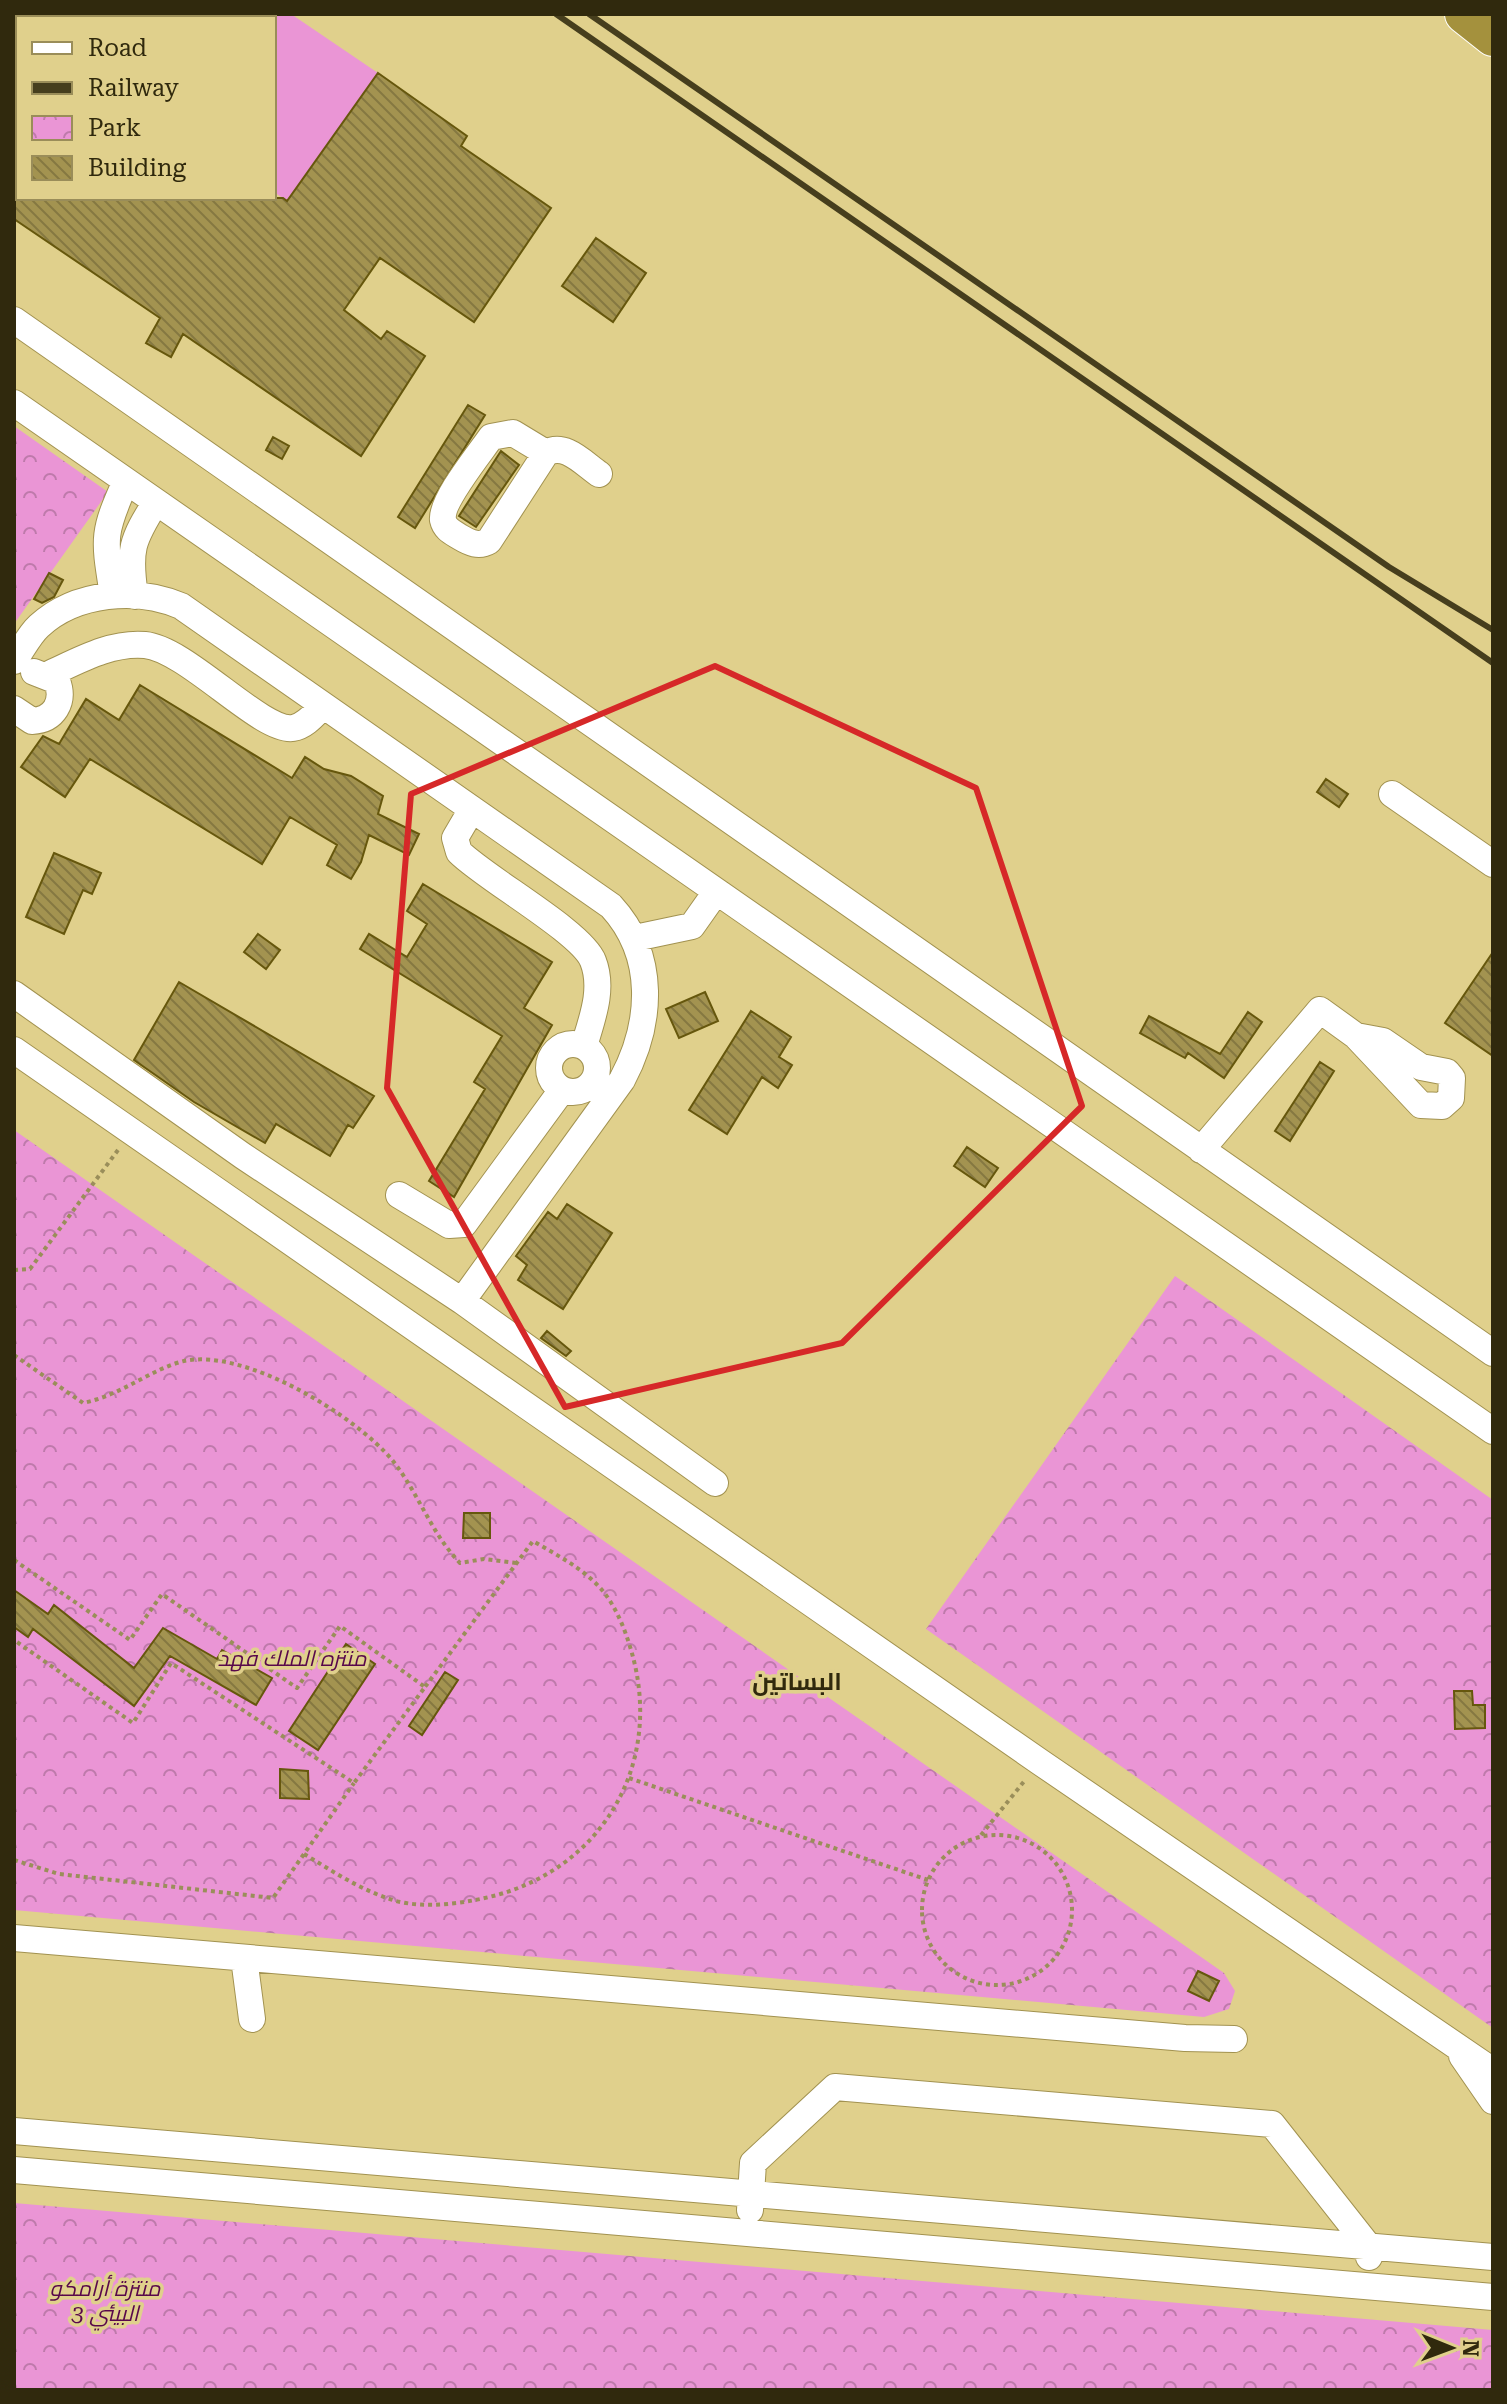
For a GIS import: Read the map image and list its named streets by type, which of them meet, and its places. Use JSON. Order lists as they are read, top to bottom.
{
  "districts": ["البساتين"],
  "parks": ["منتزه الملك فهد", "منتزة أرامكو البيئي 3"],
  "legend": [
    "Road",
    "Railway",
    "Park",
    "Building"
  ],
  "north": "right"
}
